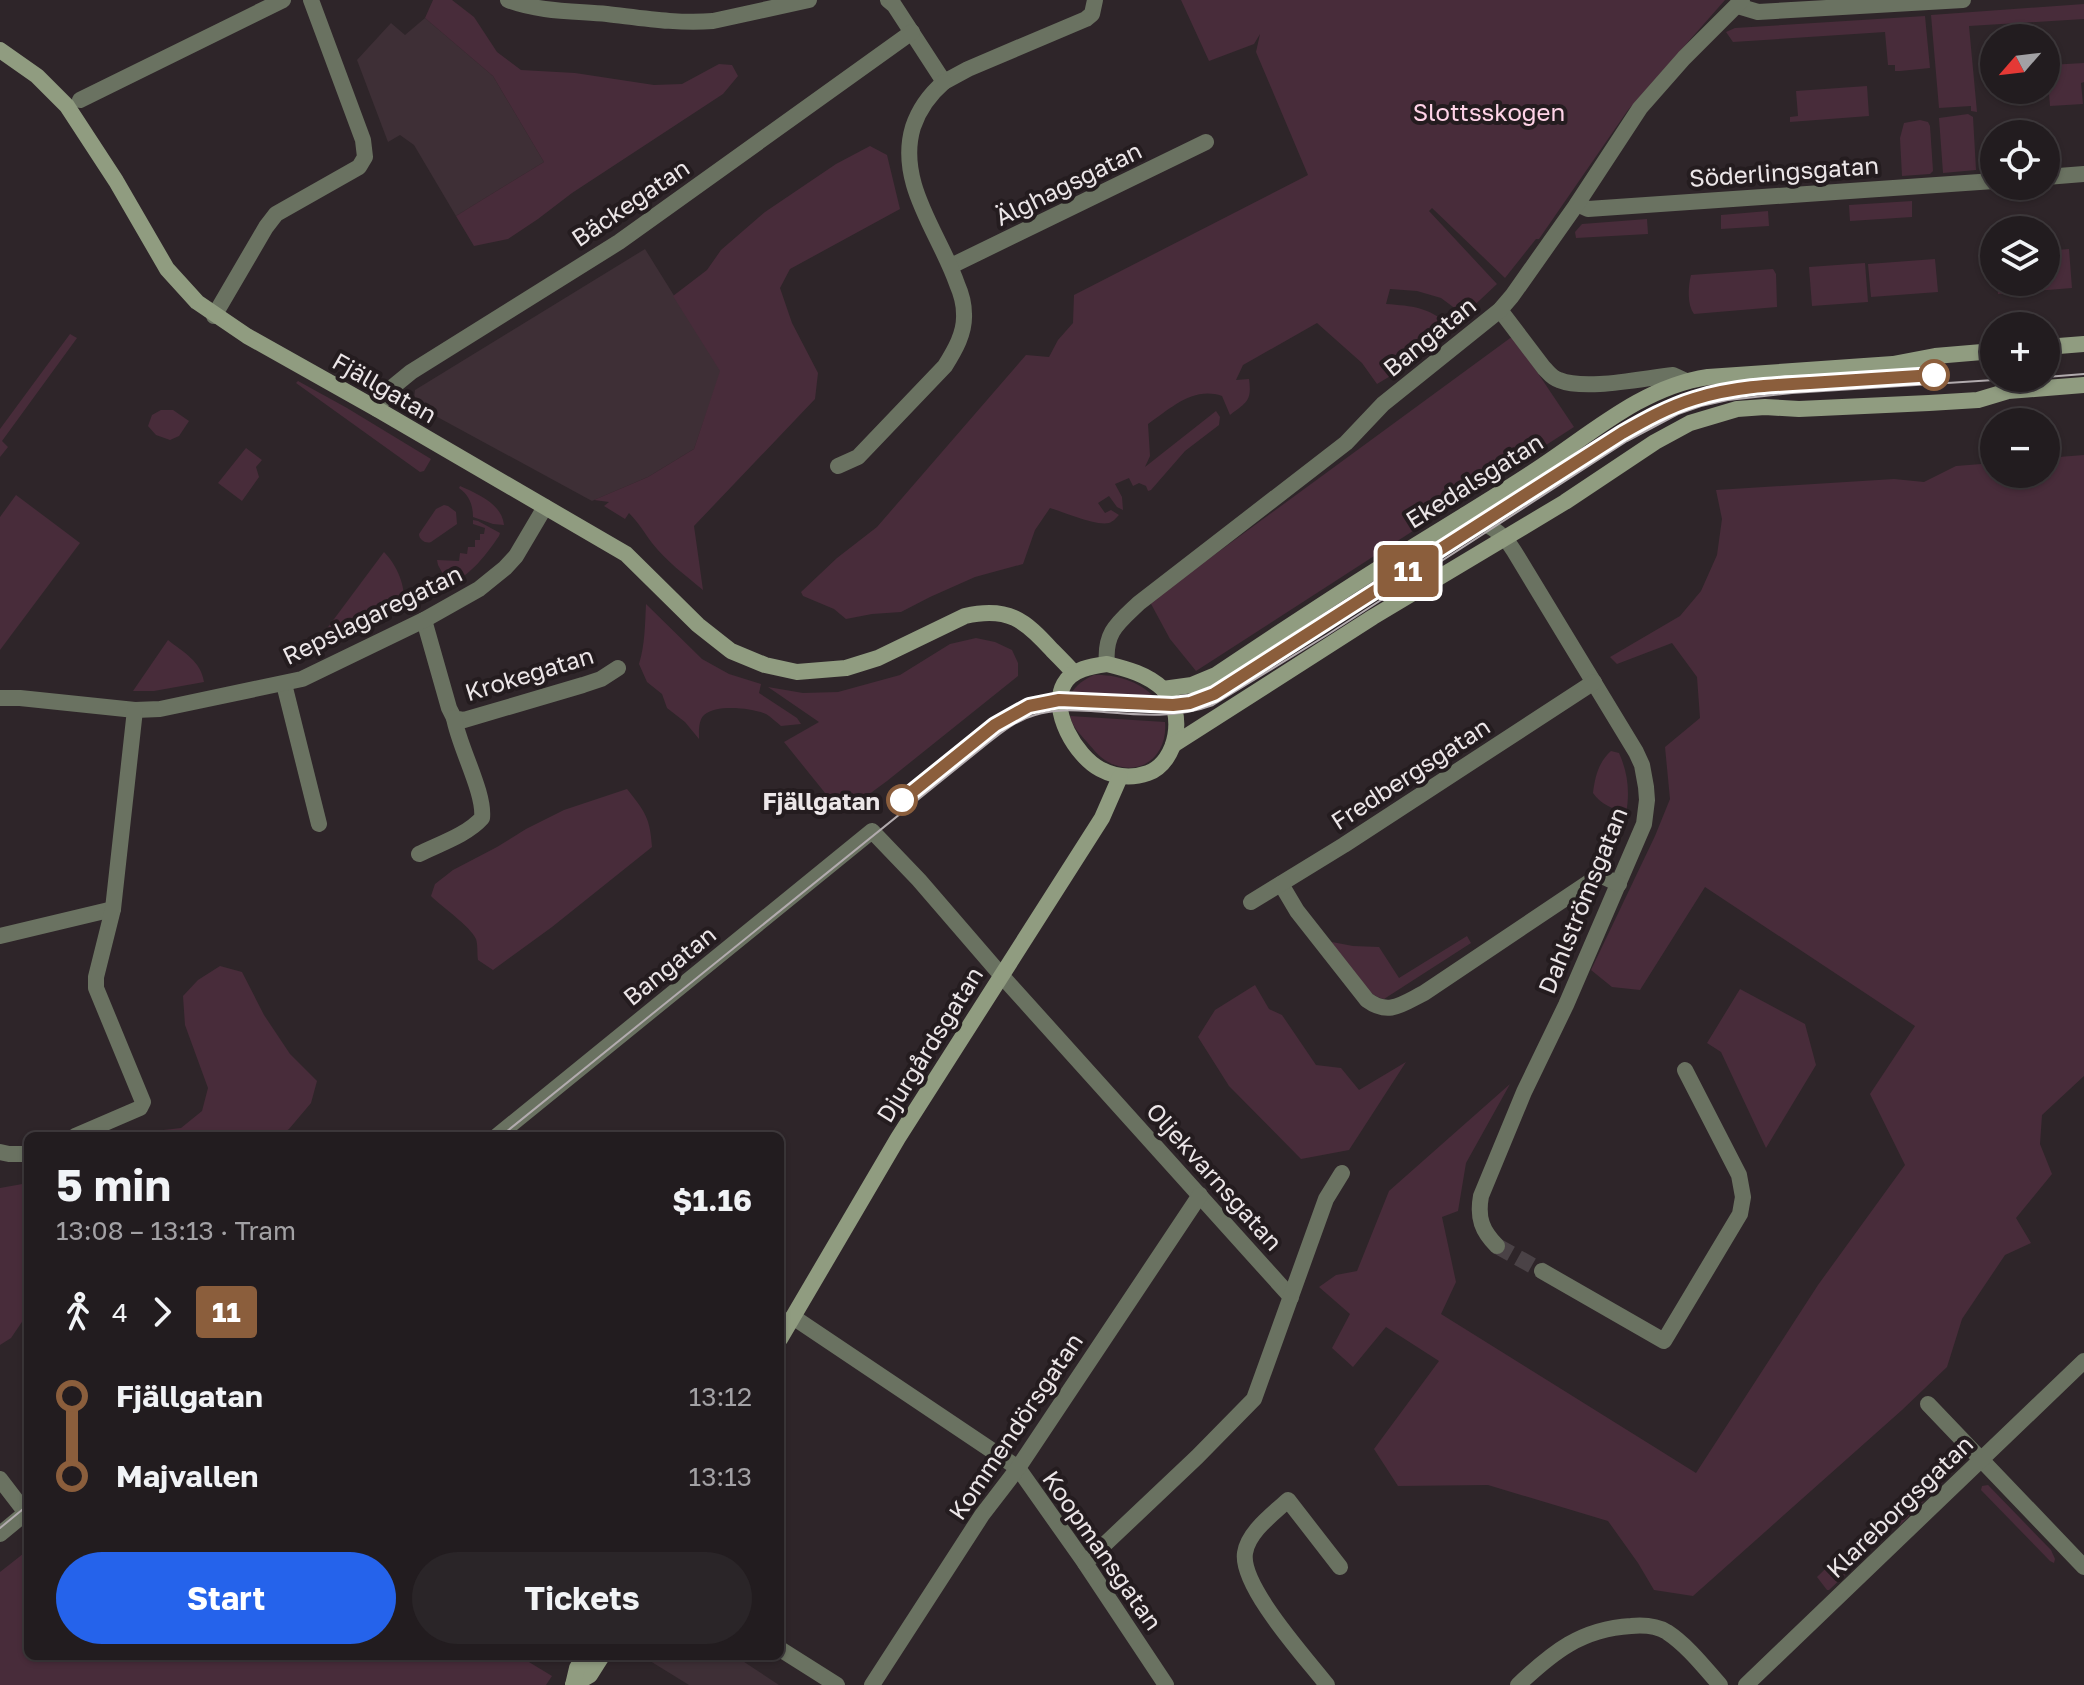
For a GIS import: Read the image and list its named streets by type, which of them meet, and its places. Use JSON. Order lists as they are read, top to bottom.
{
  "streets": {
    "street": [
      "Söderlingsgatan",
      "Älghagsgatan",
      "Bäckegatan",
      "Bangatan",
      "Fjällgatan",
      "Ekedalsgatan",
      "Repslagaregatan",
      "Krokegatan",
      "Fredbergsgatan",
      "Dahlströmsgatan",
      "Djurgårdsgatan",
      "Oljekvarnsgatan",
      "Kommendörsgatan",
      "Klareborgsgatan",
      "Koopmansgatan"
    ]
  },
  "crossings": [
    ["Söderlingsgatan", "Bangatan"],
    ["Bäckegatan", "Fjällgatan"],
    ["Bangatan", "Fjällgatan"],
    ["Bangatan", "Ekedalsgatan"],
    ["Bangatan", "Djurgårdsgatan"],
    ["Bangatan", "Oljekvarnsgatan"],
    ["Fjällgatan", "Ekedalsgatan"],
    ["Fjällgatan", "Repslagaregatan"],
    ["Fjällgatan", "Djurgårdsgatan"],
    ["Ekedalsgatan", "Dahlströmsgatan"],
    ["Ekedalsgatan", "Djurgårdsgatan"],
    ["Repslagaregatan", "Krokegatan"],
    ["Fredbergsgatan", "Dahlströmsgatan"],
    ["Djurgårdsgatan", "Oljekvarnsgatan"],
    ["Djurgårdsgatan", "Koopmansgatan"],
    ["Oljekvarnsgatan", "Kommendörsgatan"],
    ["Kommendörsgatan", "Koopmansgatan"]
  ],
  "parks": ["Slottsskogen"],
  "places": ["Fjällgatan"],
  "lines": ["tram line 11"],
  "north": "bottom left",
  "page": {
    "on_map": "11",
    "map_buttons": ["+", "−"],
    "heading": ["5 min", "13:08 – 13:13 · Tram", "$1.16"],
    "legs": ["4", "11"],
    "list": [
      {
        "name": "Fjällgatan",
        "value": "13:12"
      },
      {
        "name": "Majvallen",
        "value": "13:13"
      }
    ],
    "buttons": ["Start", "Tickets"]
  }
}
